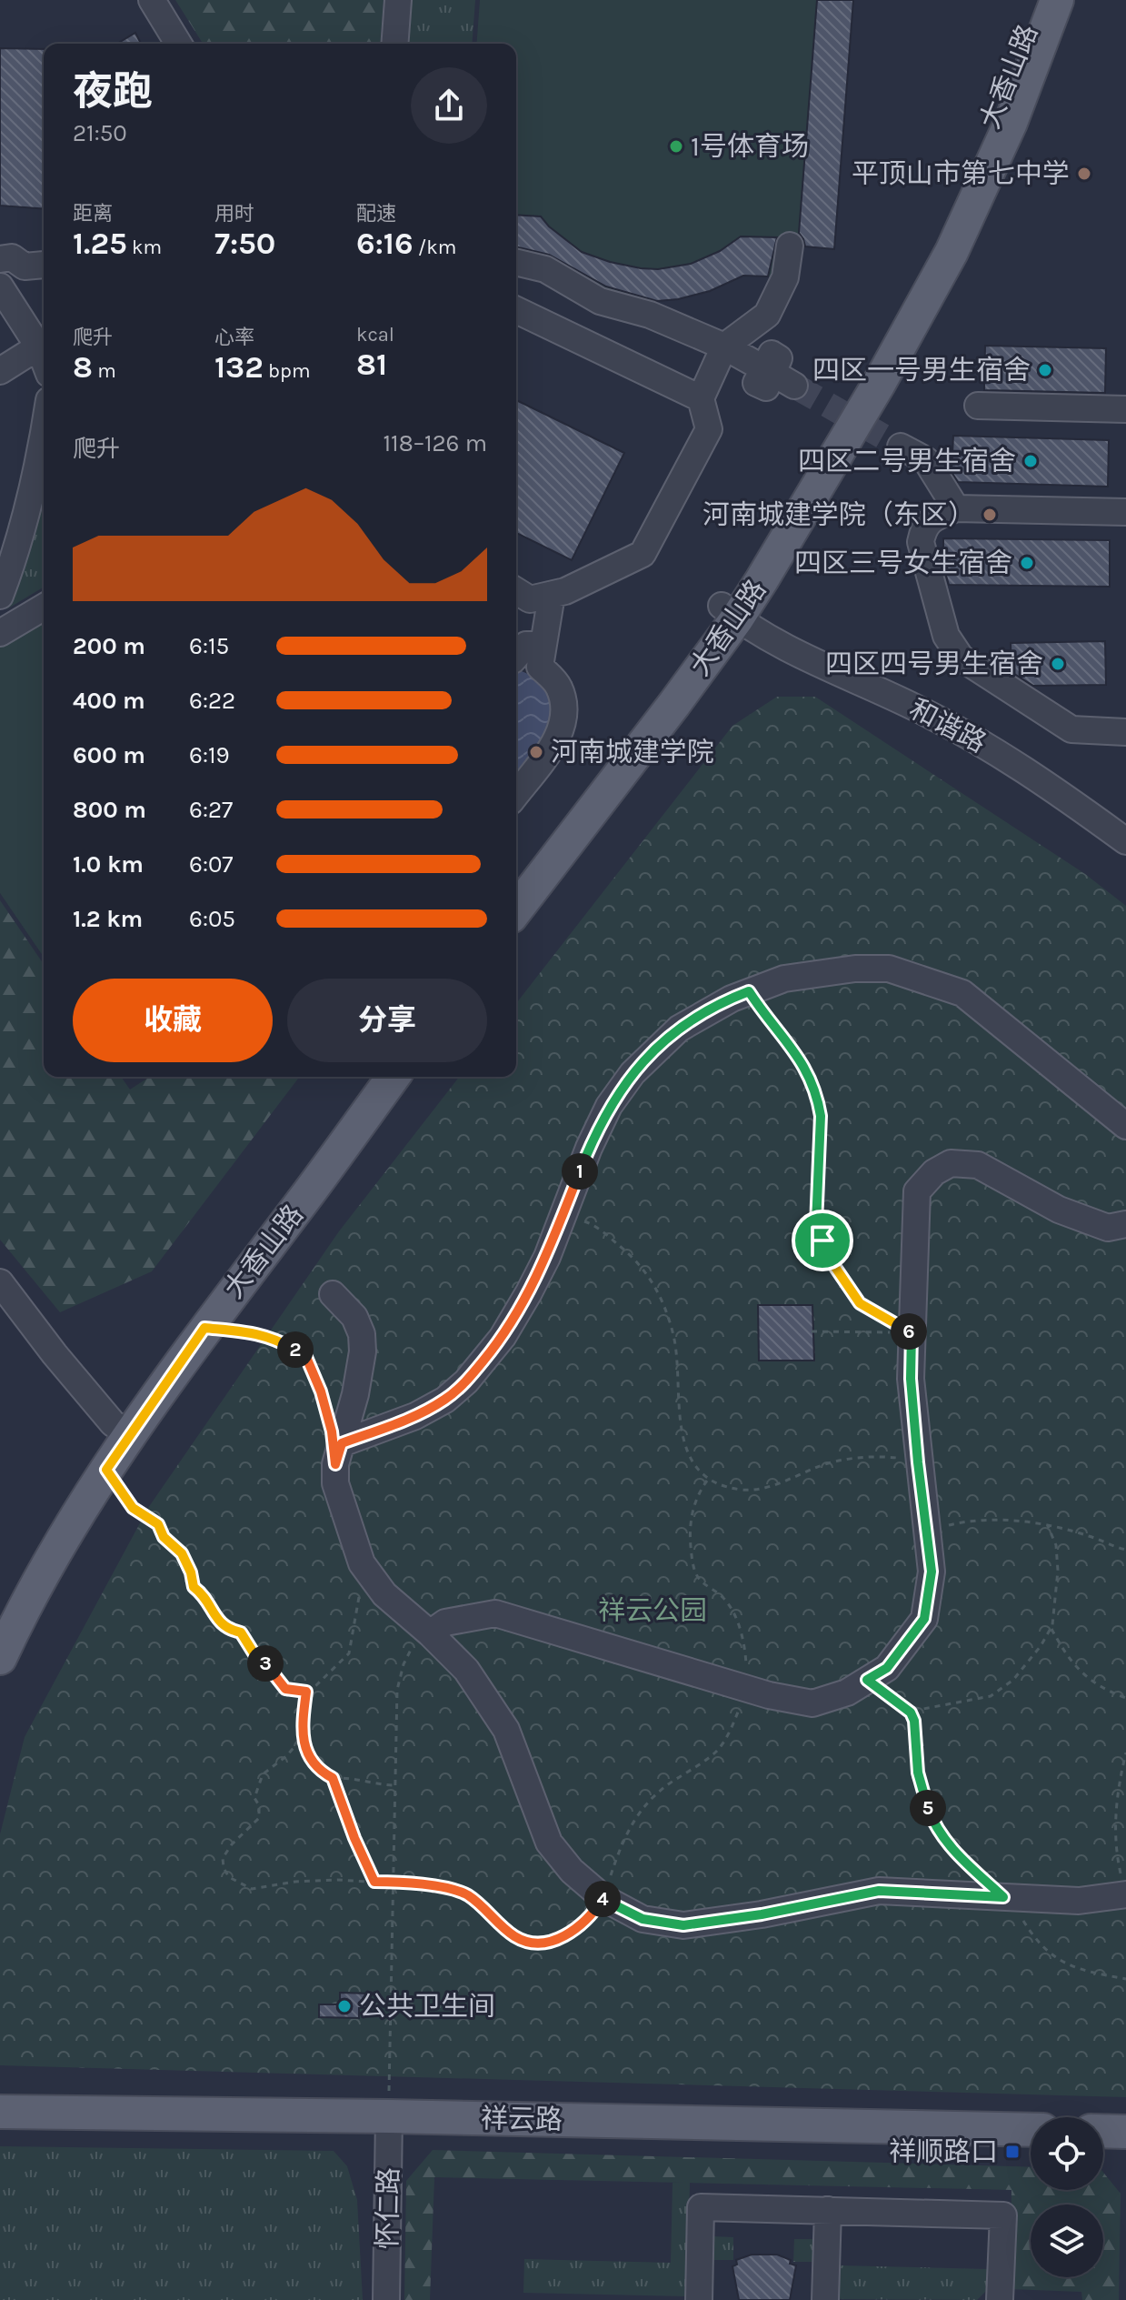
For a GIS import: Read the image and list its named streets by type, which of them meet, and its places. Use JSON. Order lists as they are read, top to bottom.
{
  "streets": {
    "main road": ["大香山路", "祥云路"],
    "street": ["和谐路", "怀仁路"]
  },
  "crossings": [
    ["大香山路", "和谐路"],
    ["祥云路", "怀仁路"]
  ],
  "parks": ["祥云公园"],
  "places": {
    "other": [
      "1号体育场",
      "平顶山市第七中学",
      "四区一号男生宿舍",
      "四区二号男生宿舍",
      "河南城建学院（东区）",
      "四区三号女生宿舍",
      "四区四号男生宿舍",
      "河南城建学院",
      "公共卫生间"
    ],
    "transit": ["祥顺路口"]
  },
  "page": {
    "heading": ["夜跑", "21:50"],
    "stats": [
      ["距离", "1.25 km"],
      ["用时", "7:50"],
      ["配速", "6:16 /km"],
      ["爬升", "8 m"],
      ["心率", "132 bpm"],
      ["kcal", "81"]
    ],
    "chart": ["爬升", "118–126 m"],
    "list": [
      {
        "name": "200 m",
        "note": "6:15"
      },
      {
        "name": "400 m",
        "note": "6:22"
      },
      {
        "name": "600 m",
        "note": "6:19"
      },
      {
        "name": "800 m",
        "note": "6:27"
      },
      {
        "name": "1.0 km",
        "note": "6:07"
      },
      {
        "name": "1.2 km",
        "note": "6:05"
      }
    ],
    "buttons": ["收藏", "分享"],
    "pins": [
      "1",
      "6",
      "2",
      "3",
      "5",
      "4"
    ]
  }
}
